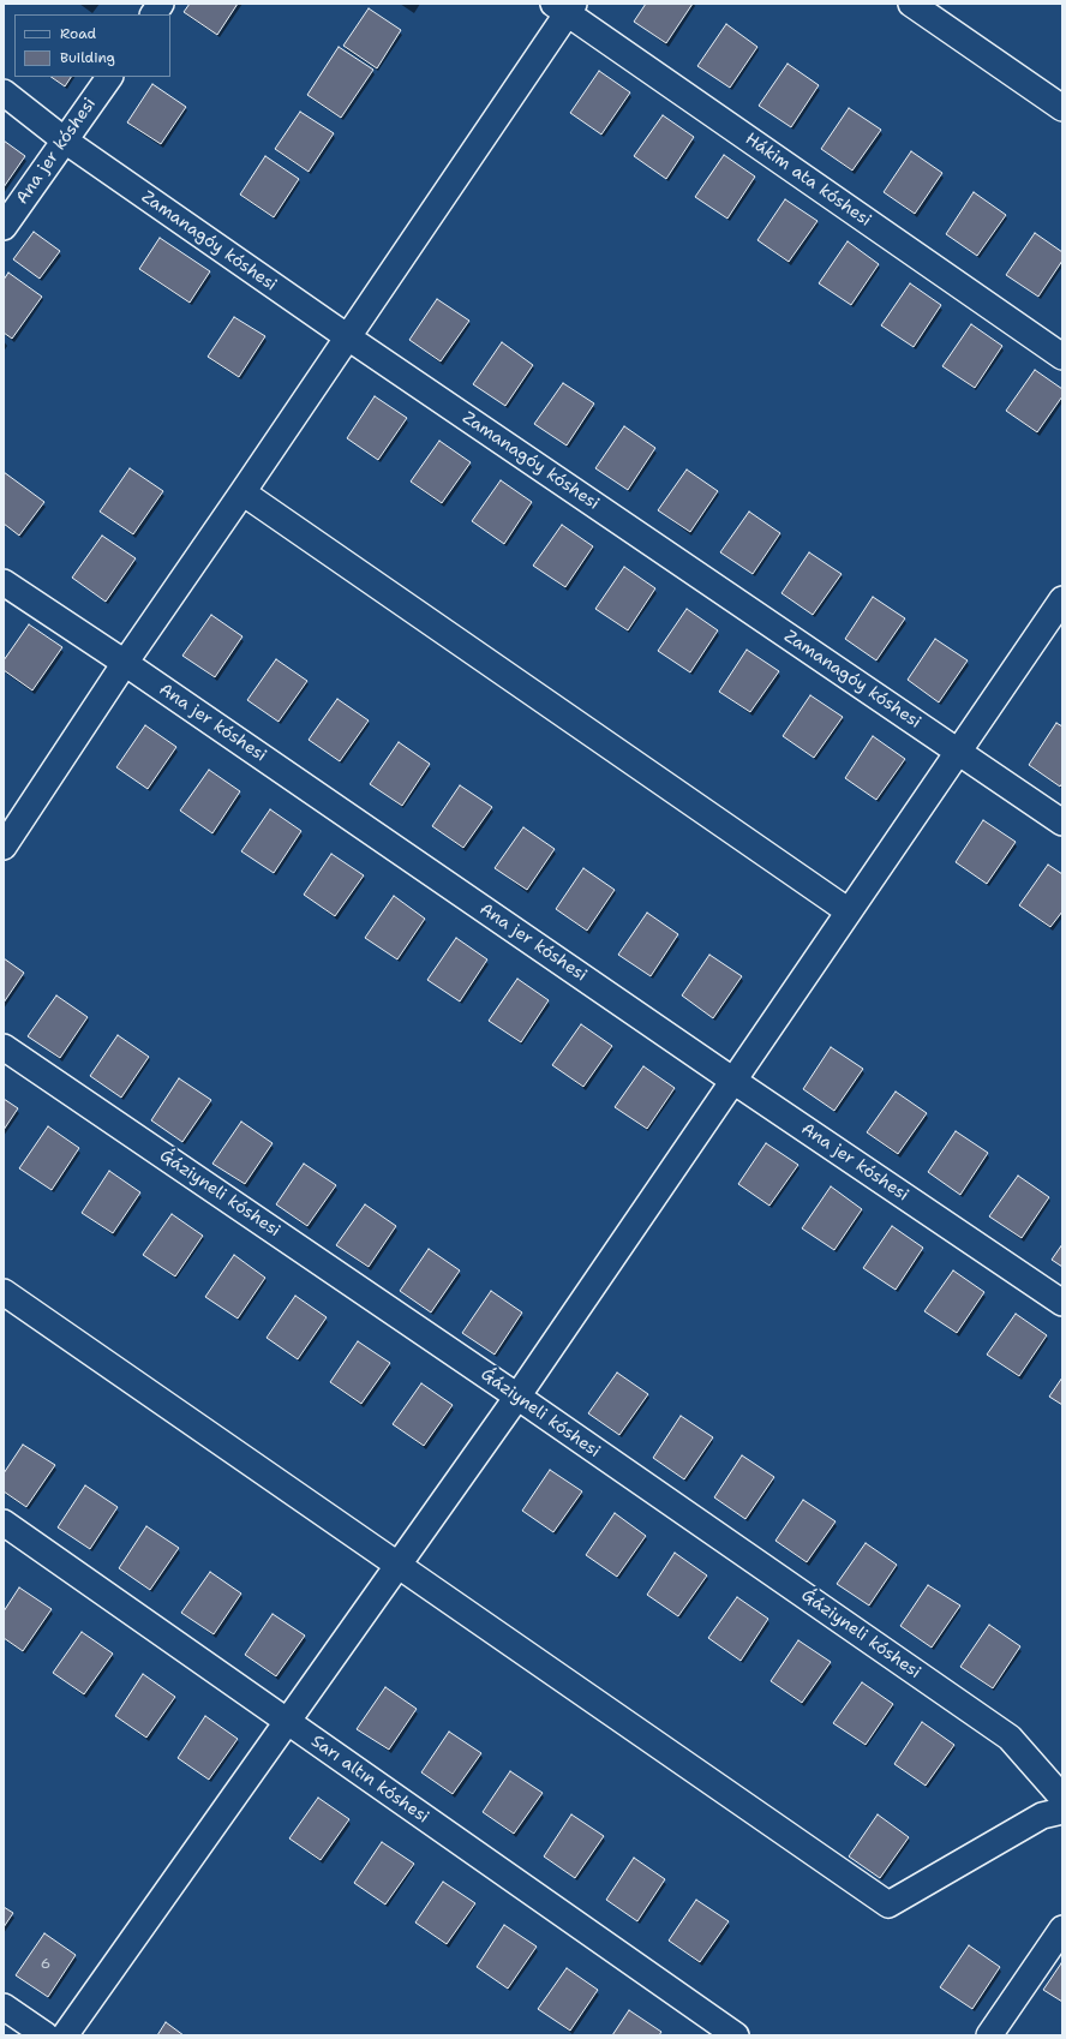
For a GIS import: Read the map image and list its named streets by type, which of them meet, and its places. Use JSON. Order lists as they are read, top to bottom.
{
  "streets": {
    "street": [
      "Ana jer kóshesi",
      "Hákim ata kóshesi",
      "Zamanagóy kóshesi",
      "Ǵáziyneli kóshesi",
      "Sarı altın kóshesi"
    ]
  },
  "crossings": [
    ["Ana jer kóshesi", "Zamanagóy kóshesi"]
  ],
  "house_numbers": ["6"],
  "legend": ["Road", "Building"]
}
